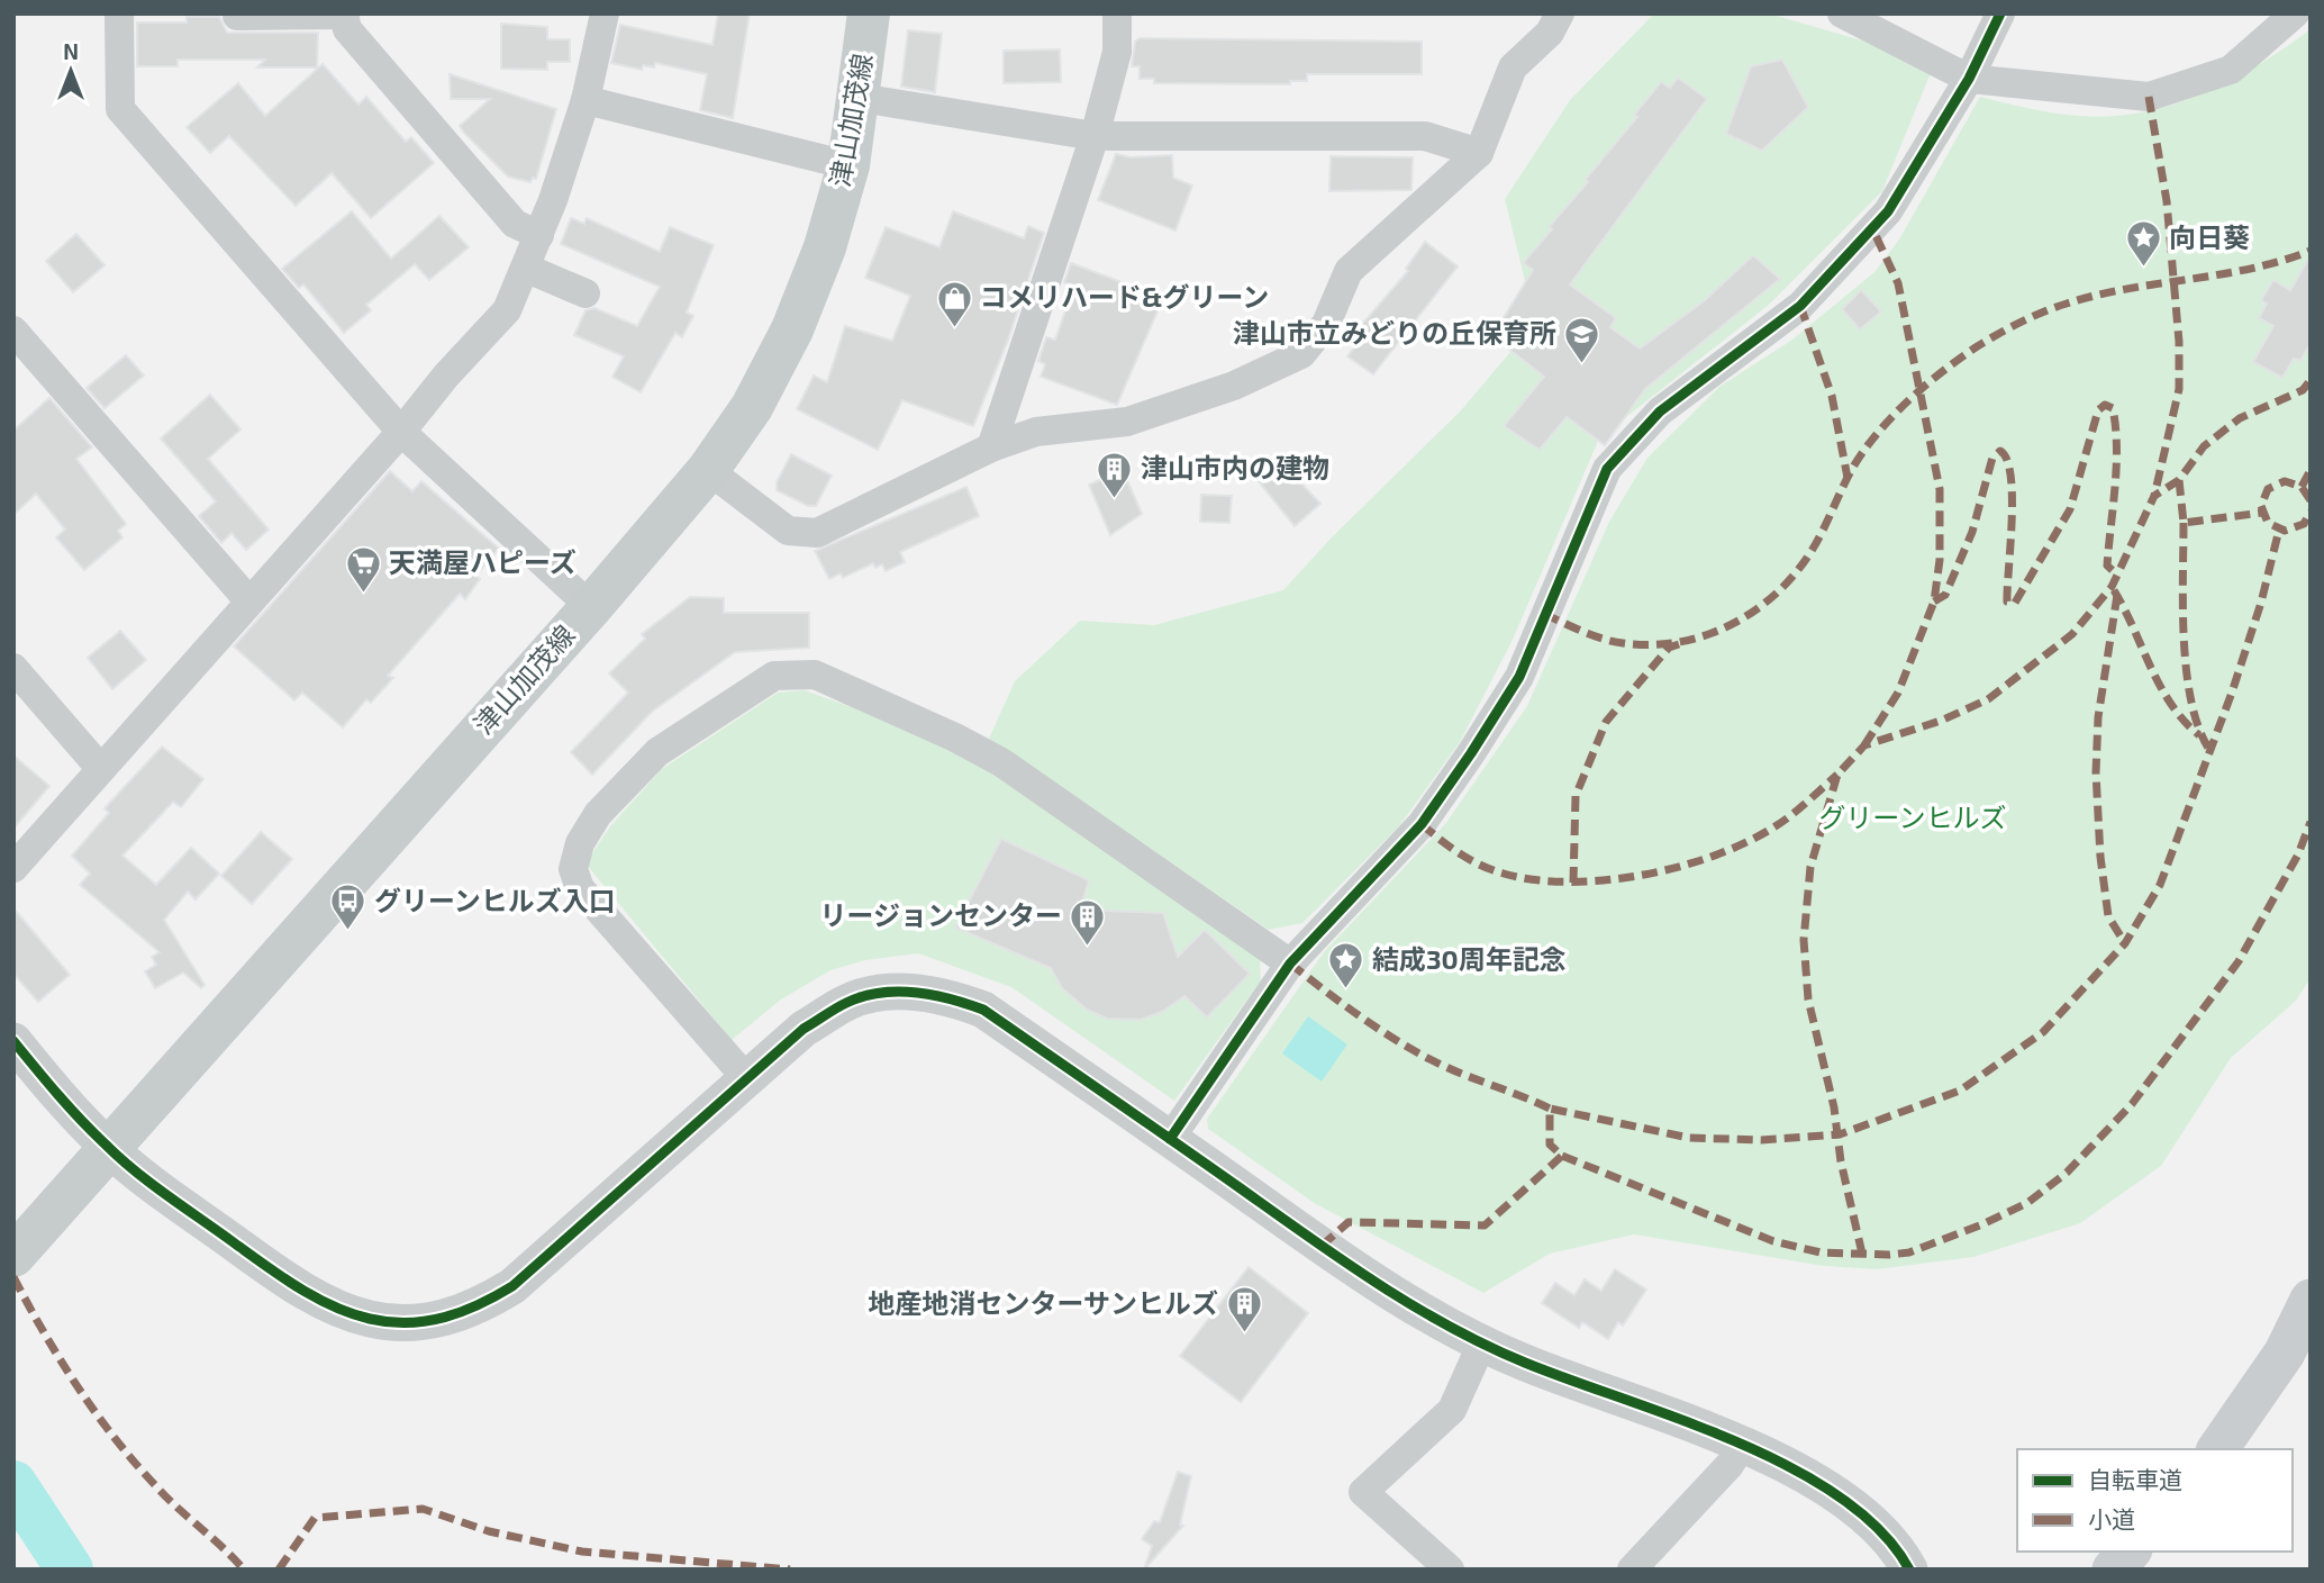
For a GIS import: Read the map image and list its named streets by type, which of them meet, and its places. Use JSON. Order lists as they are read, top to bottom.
{
  "streets": {
    "main road": ["津山加茂線"]
  },
  "parks": ["グリーンヒルズ"],
  "places": {
    "place": ["向日葵", "結成30周年記念"],
    "shop": ["コメリハード&グリーン"],
    "school or university": ["津山市立みどりの丘保育所"],
    "building": ["津山市内の建物", "リージョンセンター", "地産地消センターサンヒルズ"],
    "supermarket": ["天満屋ハピーズ"],
    "bus stop": ["グリーンヒルズ入口"]
  },
  "legend": ["自転車道", "小道"],
  "north": "top"
}
